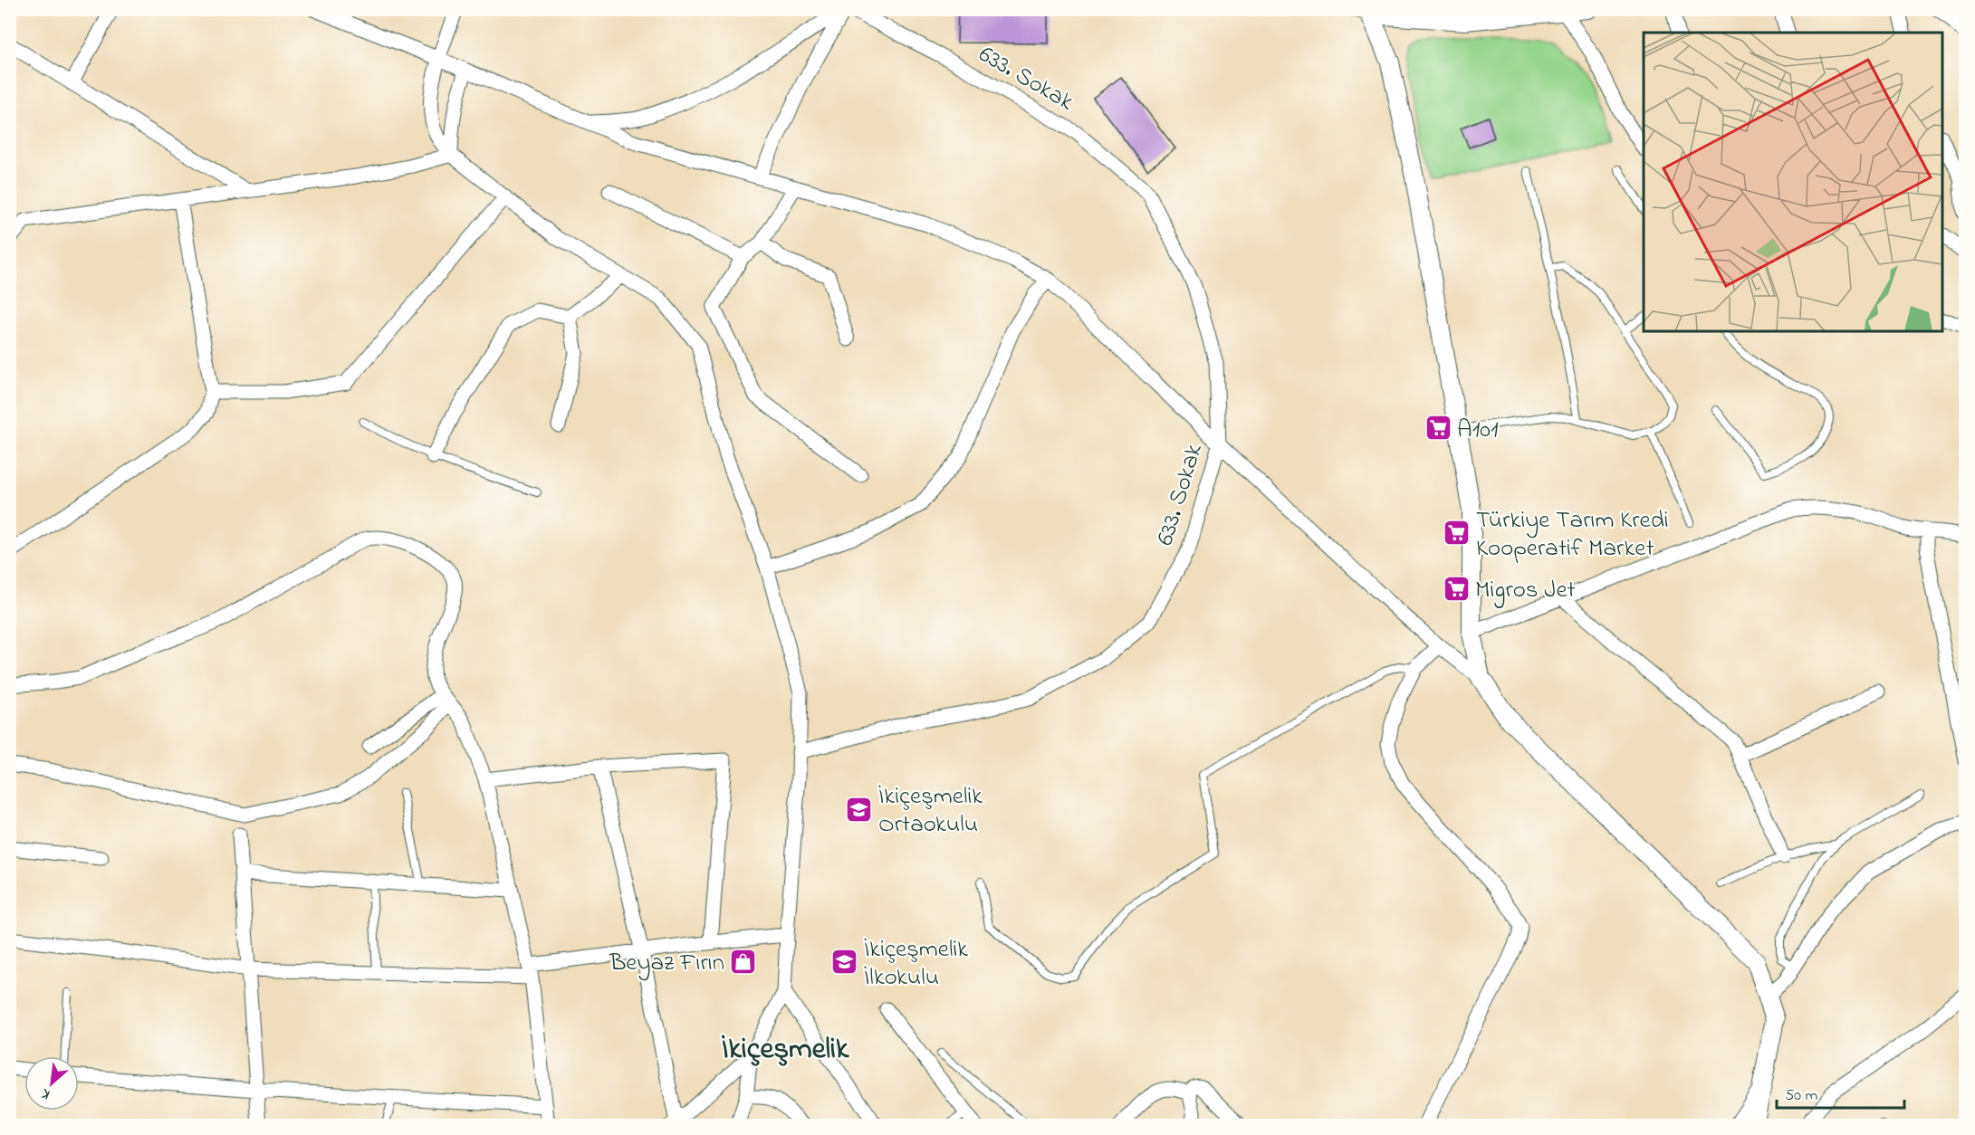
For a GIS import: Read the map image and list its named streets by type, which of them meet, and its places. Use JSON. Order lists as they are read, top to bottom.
{
  "streets": {
    "street": ["633. Sokak"]
  },
  "districts": ["İkiçeşmelik"],
  "places": {
    "supermarket": ["A101", "Türkiye Tarım Kredi Kooperatif Market", "Migros Jet"],
    "school or university": ["İkiçeşmelik Ortaokulu", "İkiçeşmelik İlkokulu"],
    "shop": ["Beyaz Fırın"]
  },
  "scale_bar": "50 m",
  "north": "bottom left"
}
